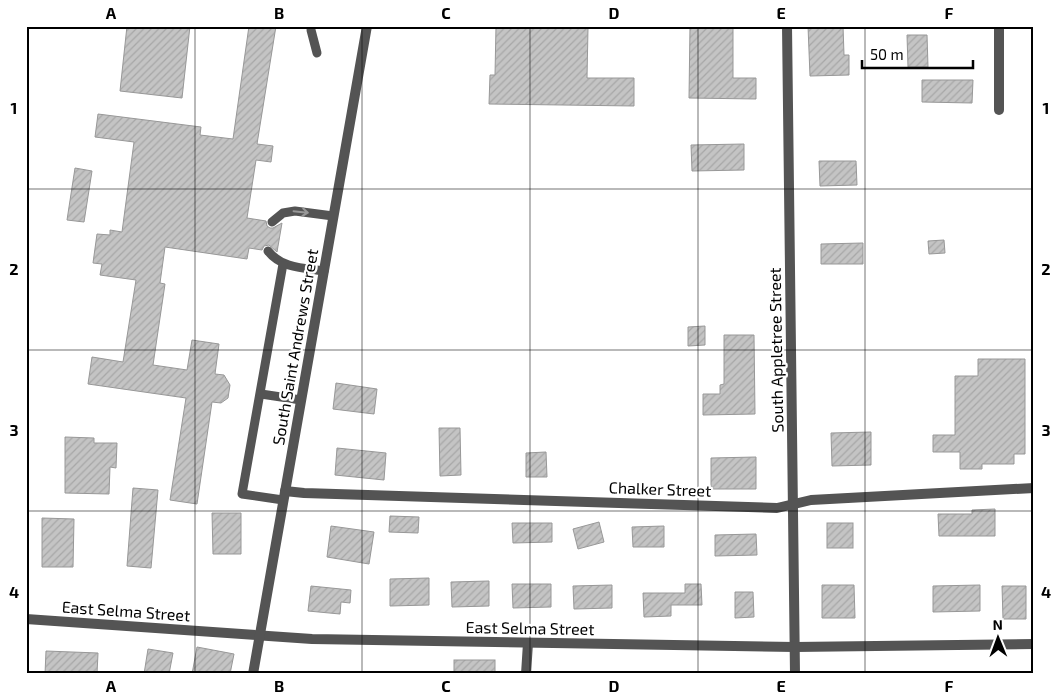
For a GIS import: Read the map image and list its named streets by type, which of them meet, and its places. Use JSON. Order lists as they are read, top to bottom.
{
  "streets": {
    "street": [
      "South Saint Andrews Street",
      "South Appletree Street",
      "Chalker Street",
      "East Selma Street"
    ]
  },
  "crossings": [
    ["South Saint Andrews Street", "Chalker Street"],
    ["South Saint Andrews Street", "East Selma Street"],
    ["South Appletree Street", "Chalker Street"],
    ["South Appletree Street", "East Selma Street"]
  ],
  "scale_bar": "50 m",
  "north": "top",
  "grid": {
    "columns": [
      "A",
      "B",
      "C",
      "D",
      "E",
      "F"
    ],
    "rows": [
      "1",
      "2",
      "3",
      "4"
    ]
  }
}
